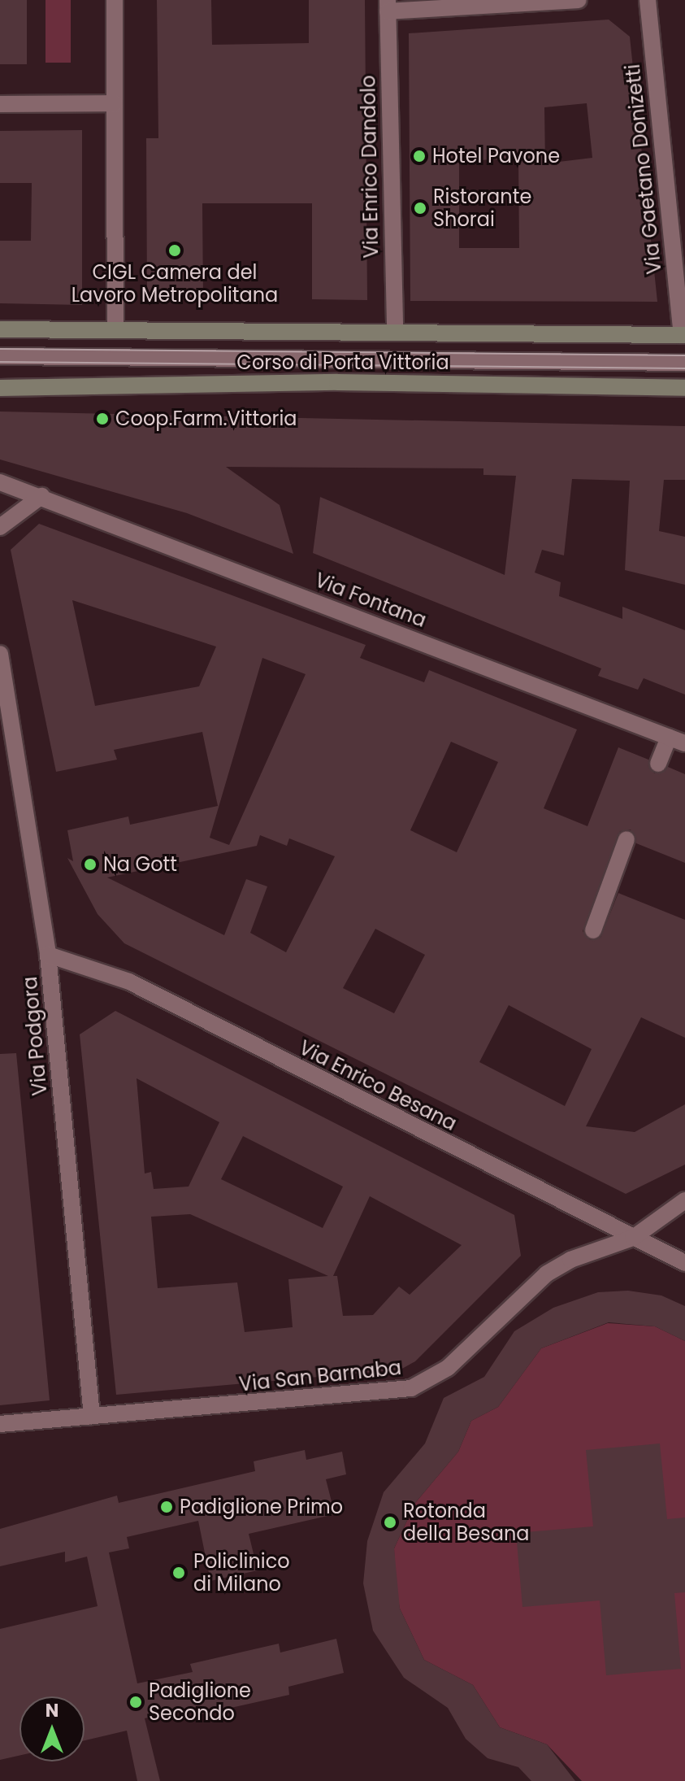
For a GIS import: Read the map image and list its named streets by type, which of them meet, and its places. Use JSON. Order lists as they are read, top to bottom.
{
  "streets": {
    "street": [
      "Via Enrico Dandolo",
      "Via Gaetano Donizetti",
      "Corso di Porta Vittoria",
      "Via Fontana",
      "Via Podgora",
      "Via Enrico Besana",
      "Via San Barnaba"
    ]
  },
  "crossings": [
    ["Via Enrico Dandolo", "Corso di Porta Vittoria"],
    ["Via Gaetano Donizetti", "Corso di Porta Vittoria"],
    ["Via Podgora", "Via Enrico Besana"],
    ["Via Podgora", "Via San Barnaba"],
    ["Via Enrico Besana", "Via San Barnaba"]
  ],
  "places": [
    "Hotel Pavone",
    "Ristorante Shorai",
    "CIGL Camera del Lavoro Metropolitana",
    "Coop.Farm.Vittoria",
    "Na Gott",
    "Padiglione Primo",
    "Rotonda della Besana",
    "Policlinico di Milano",
    "Padiglione Secondo"
  ],
  "north": "top"
}
